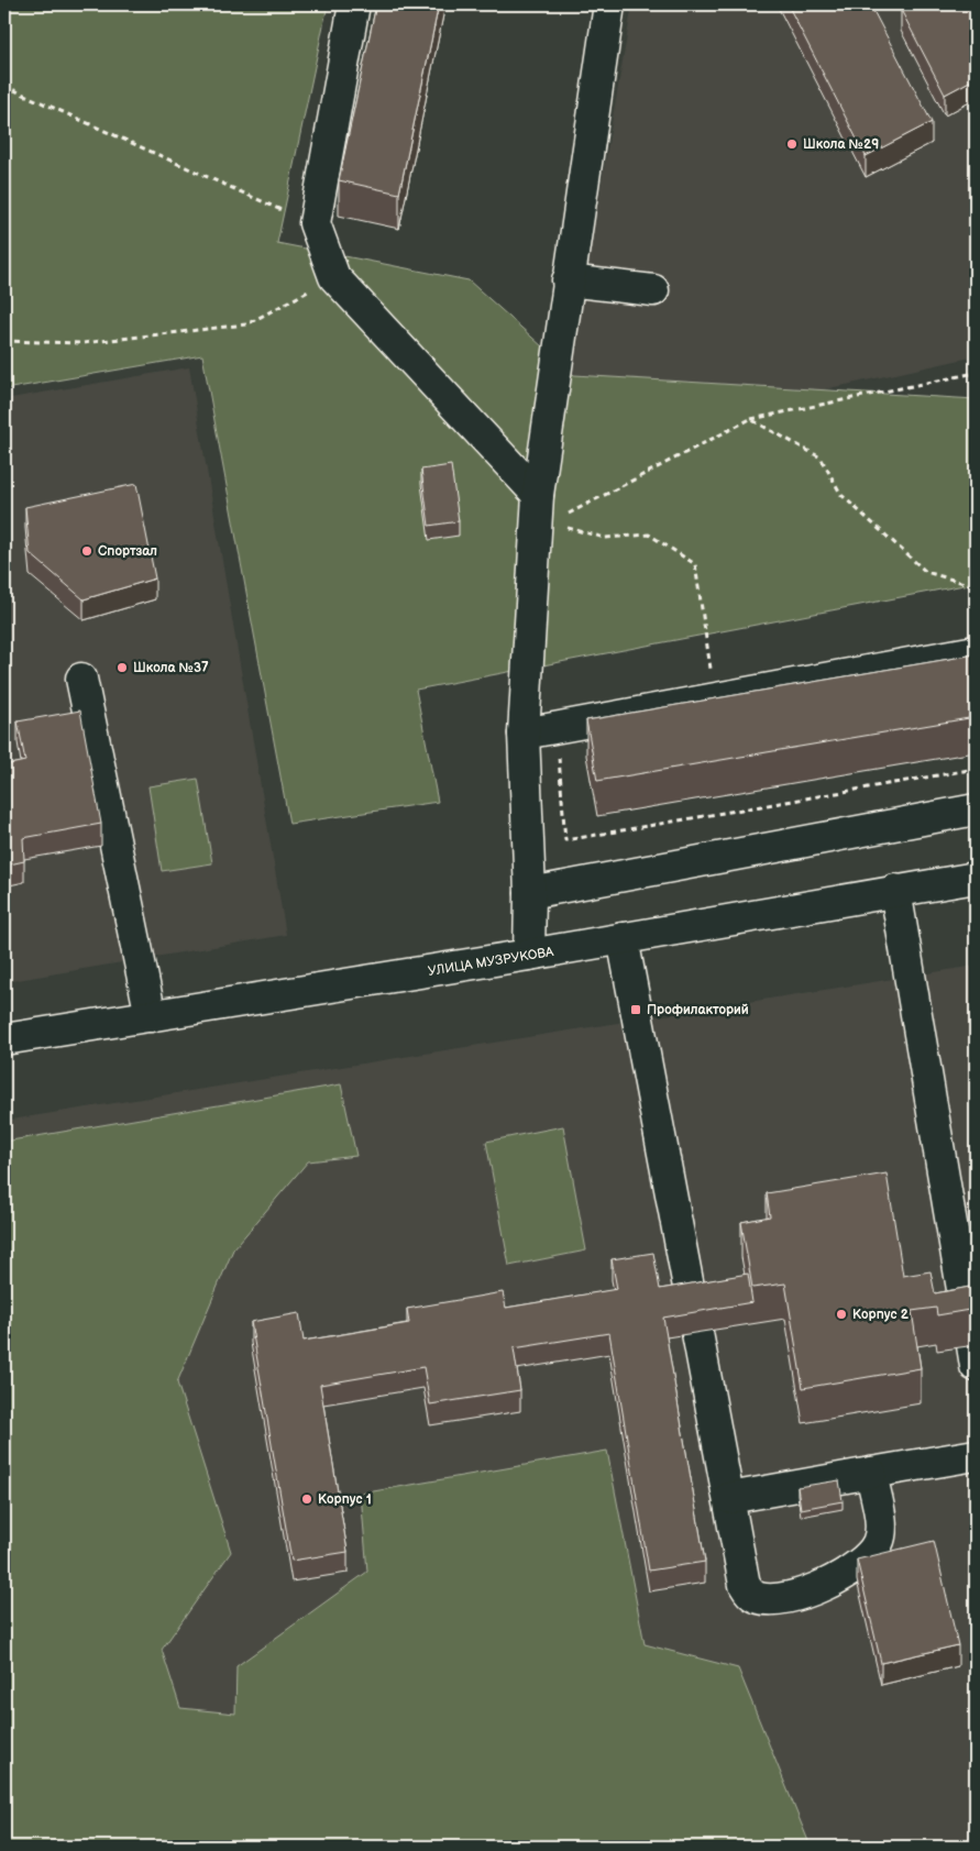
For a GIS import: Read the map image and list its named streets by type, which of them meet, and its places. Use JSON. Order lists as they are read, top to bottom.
{
  "streets": {
    "street": ["УЛИЦА МУЗРУКОВА"]
  },
  "places": {
    "other": [
      "Школа №29",
      "Спортзал",
      "Школа №37",
      "Корпус 2",
      "Корпус 1"
    ],
    "transit": ["Профилакторий"]
  }
}
